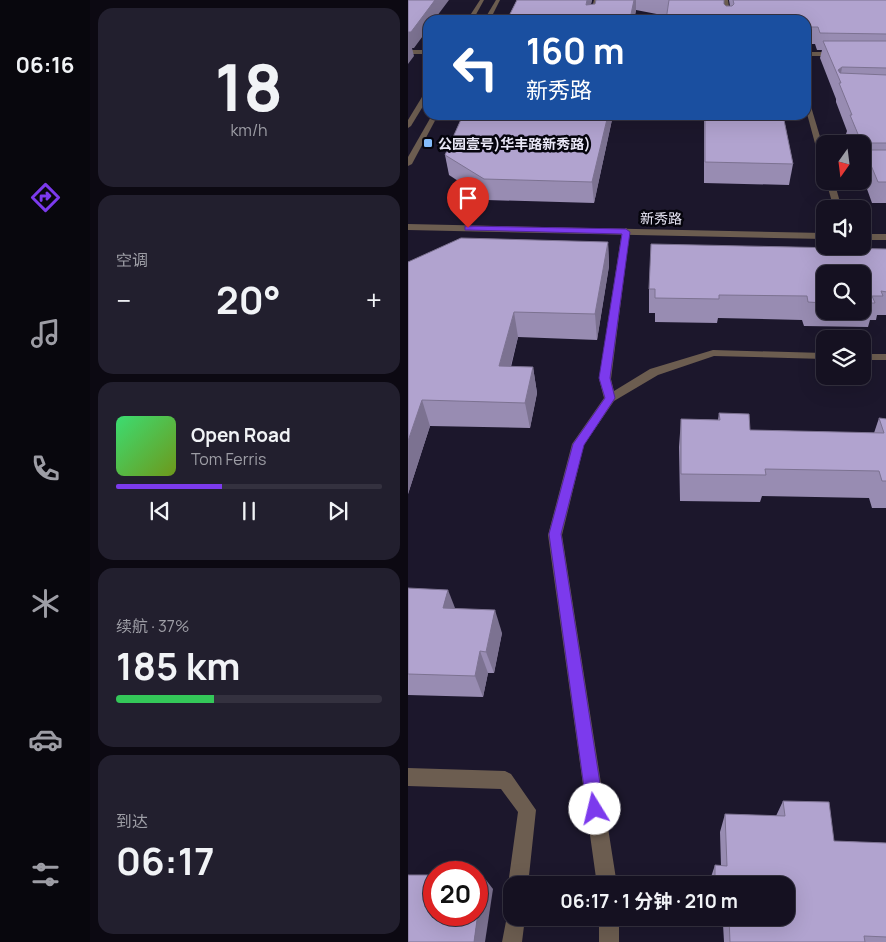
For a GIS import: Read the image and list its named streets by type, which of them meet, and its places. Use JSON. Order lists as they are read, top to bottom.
{
  "streets": {
    "street": ["新秀路"]
  },
  "places": {
    "transit": ["公园壹号)华丰路新秀路)"]
  },
  "north": "bottom",
  "page": {
    "tabs": "06:16",
    "tile": [
      ["18", "km/h"],
      "空调",
      ["续航 · 37%", "185 km"],
      ["到达", "06:17"]
    ],
    "turn": ["160 m", "新秀路"],
    "heat": ["−", "20°", "+"],
    "song": ["Open Road", "Tom Ferris"],
    "limit": "20",
    "trip": "06:17 · 1 分钟 · 210 m"
  }
}
